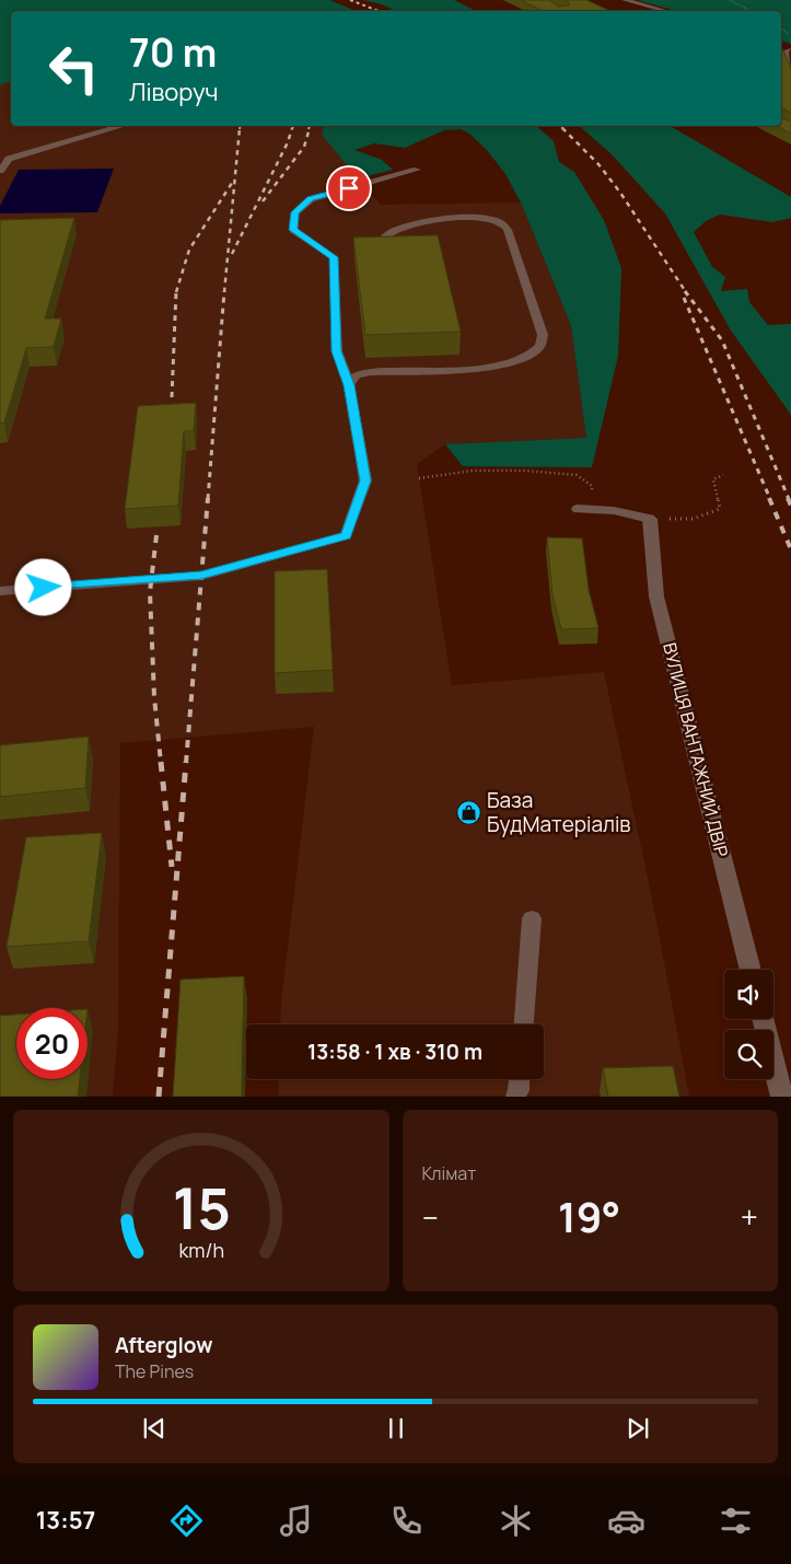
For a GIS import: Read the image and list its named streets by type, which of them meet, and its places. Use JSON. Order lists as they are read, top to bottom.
{
  "streets": {
    "street": ["ВУЛИЦЯ ВАНТАЖНИЙ ДВІР"]
  },
  "places": {
    "shop": ["База БудМатеріалів"]
  },
  "page": {
    "turn": ["70 m", "Ліворуч"],
    "limit": "20",
    "trip": "13:58 · 1 хв · 310 m",
    "tile": "Клімат",
    "heat": ["−", "19°", "+"],
    "song": ["Afterglow", "The Pines"],
    "tabs": "13:57",
    "gauge": ["15", "km/h"]
  }
}
